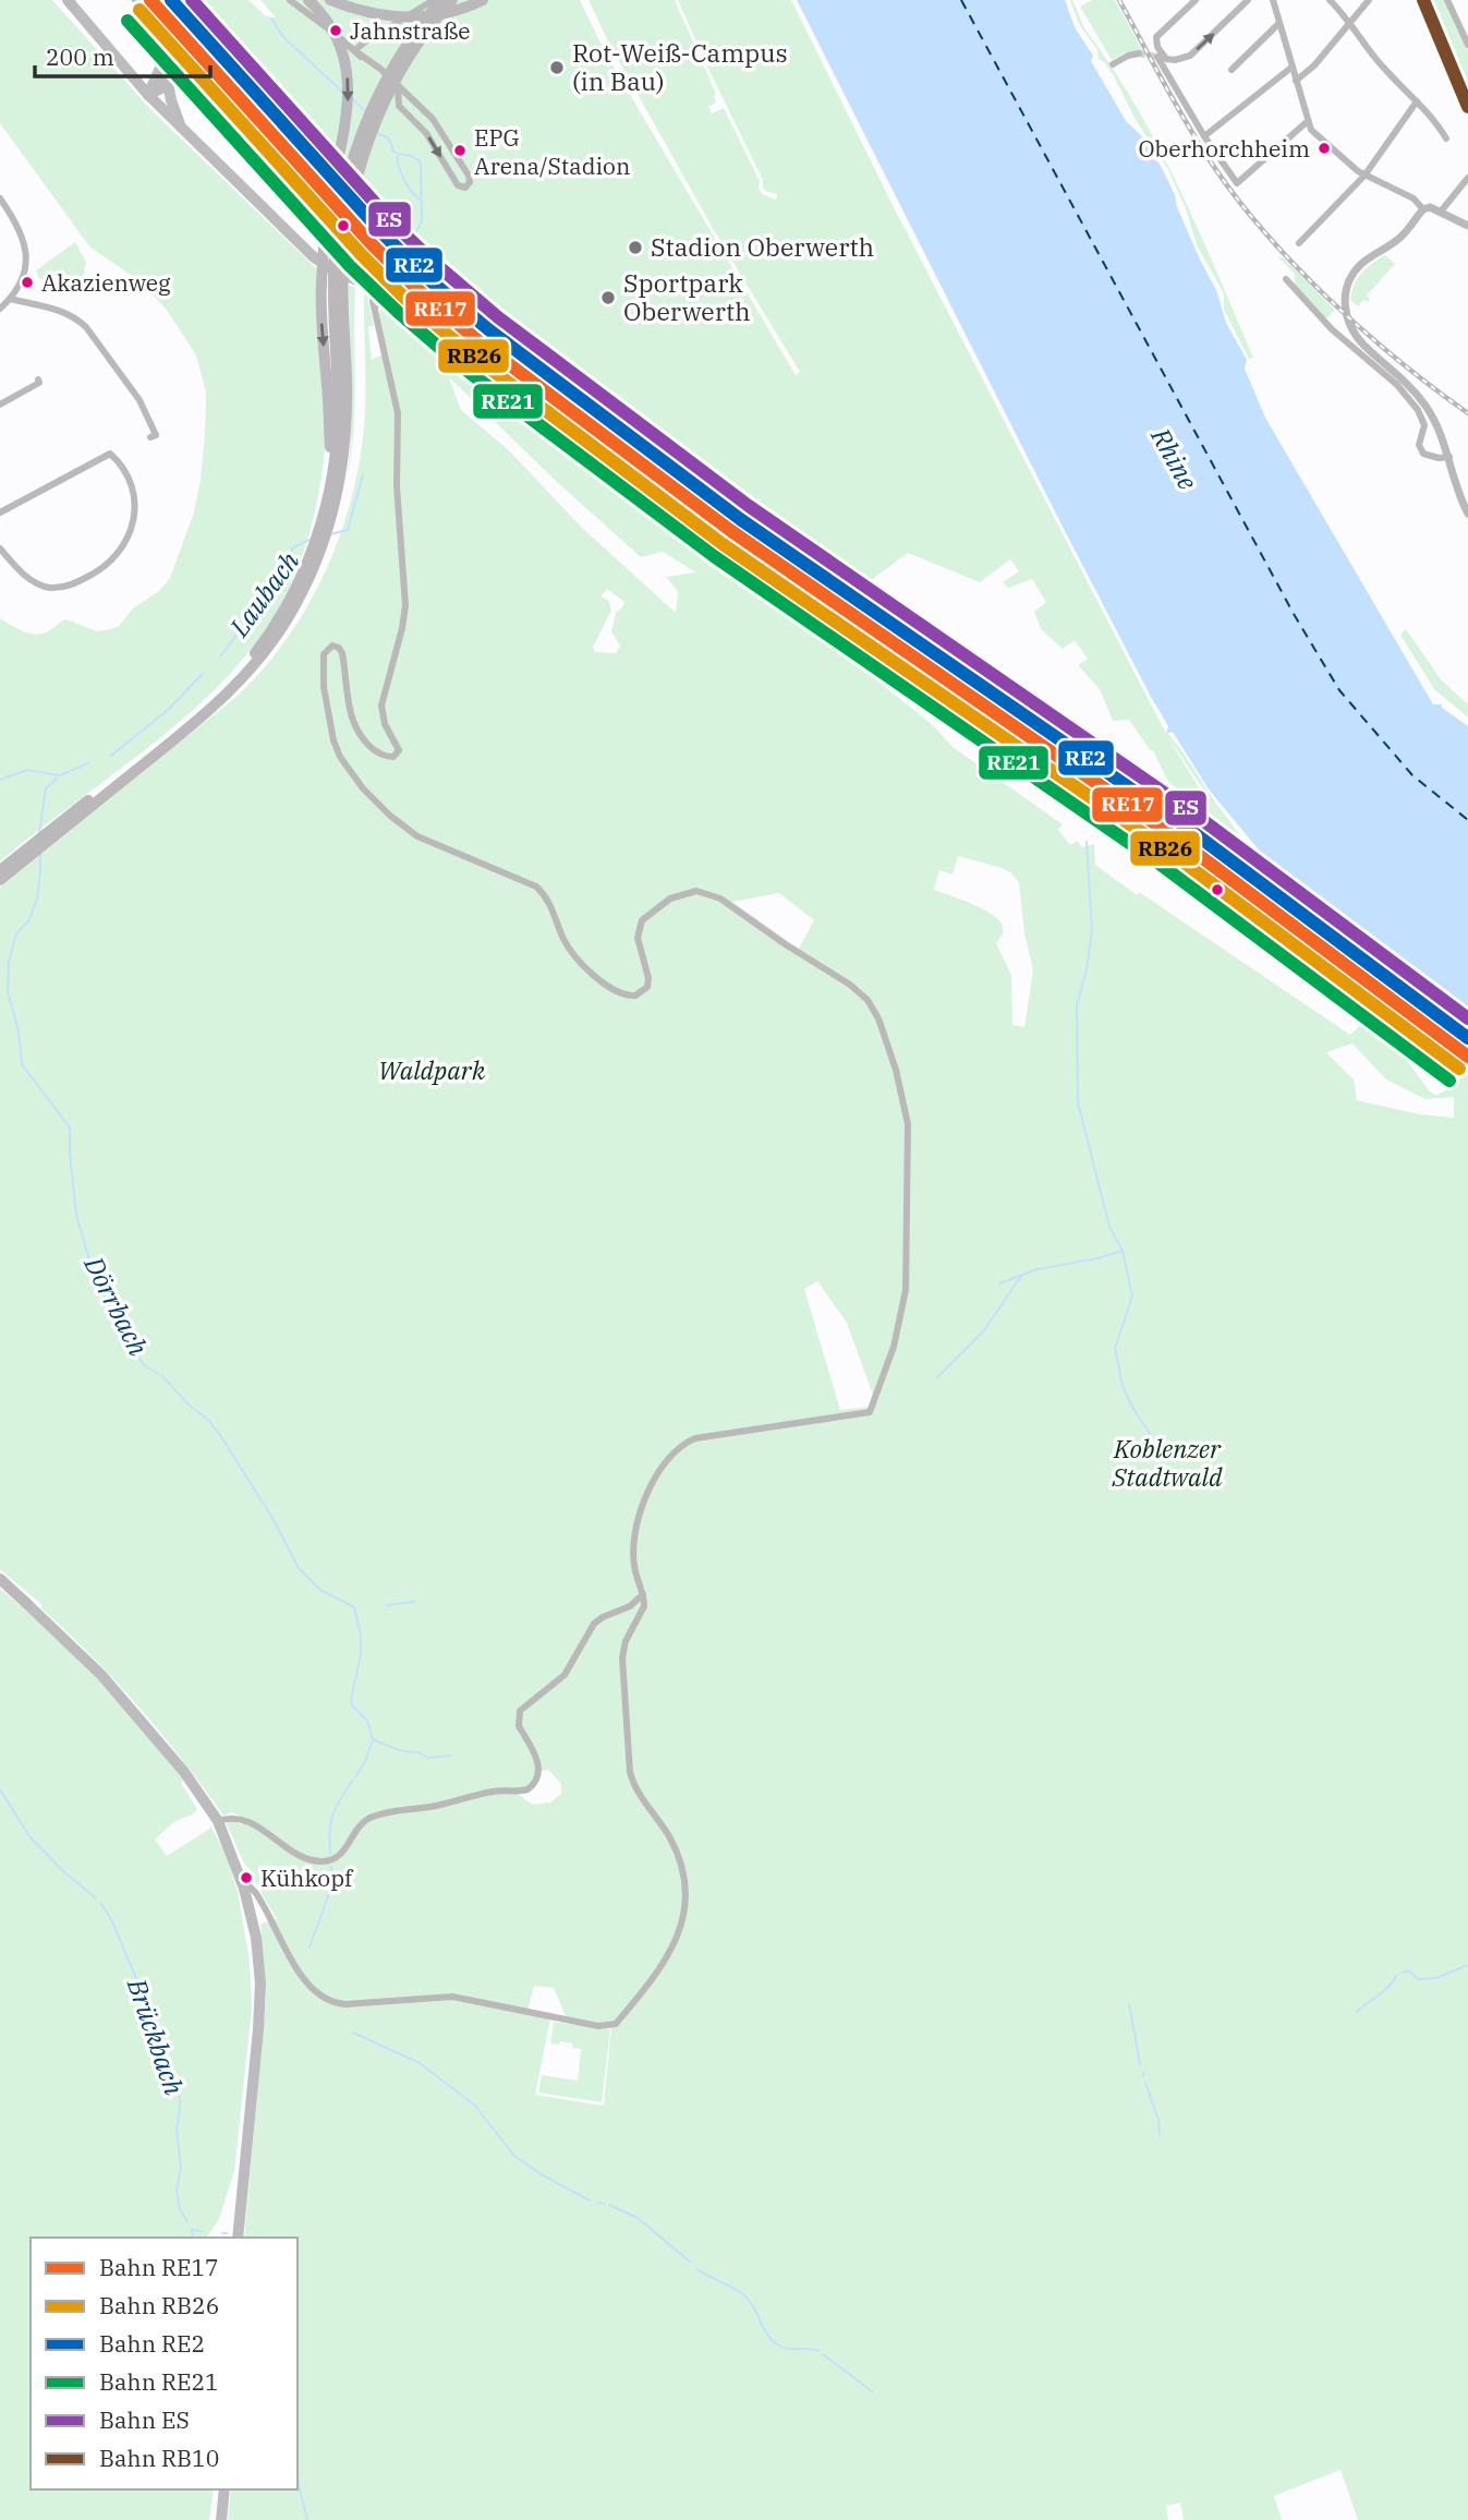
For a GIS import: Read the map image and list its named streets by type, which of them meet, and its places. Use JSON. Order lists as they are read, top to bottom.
{
  "water": [
    "Rhine",
    "Laubach",
    "Dörrbach",
    "Brückbach"
  ],
  "parks": ["Waldpark", "Koblenzer Stadtwald"],
  "places": [
    "Jahnstraße",
    "Rot-Weiß-Campus (in Bau)",
    "Oberhorchheim",
    "EPG Arena/Stadion",
    "Stadion Oberwerth",
    "Akazienweg",
    "Sportpark Oberwerth",
    "Kühkopf"
  ],
  "lines": [
    "rail line RE17",
    "rail line RE2",
    "rail line ES",
    "rail line RB10",
    "rail line RB26",
    "rail line RE21"
  ],
  "legend": [
    "Bahn RE17",
    "Bahn RB26",
    "Bahn RE2",
    "Bahn RE21",
    "Bahn ES",
    "Bahn RB10"
  ],
  "scale_bar": "200 m"
}
